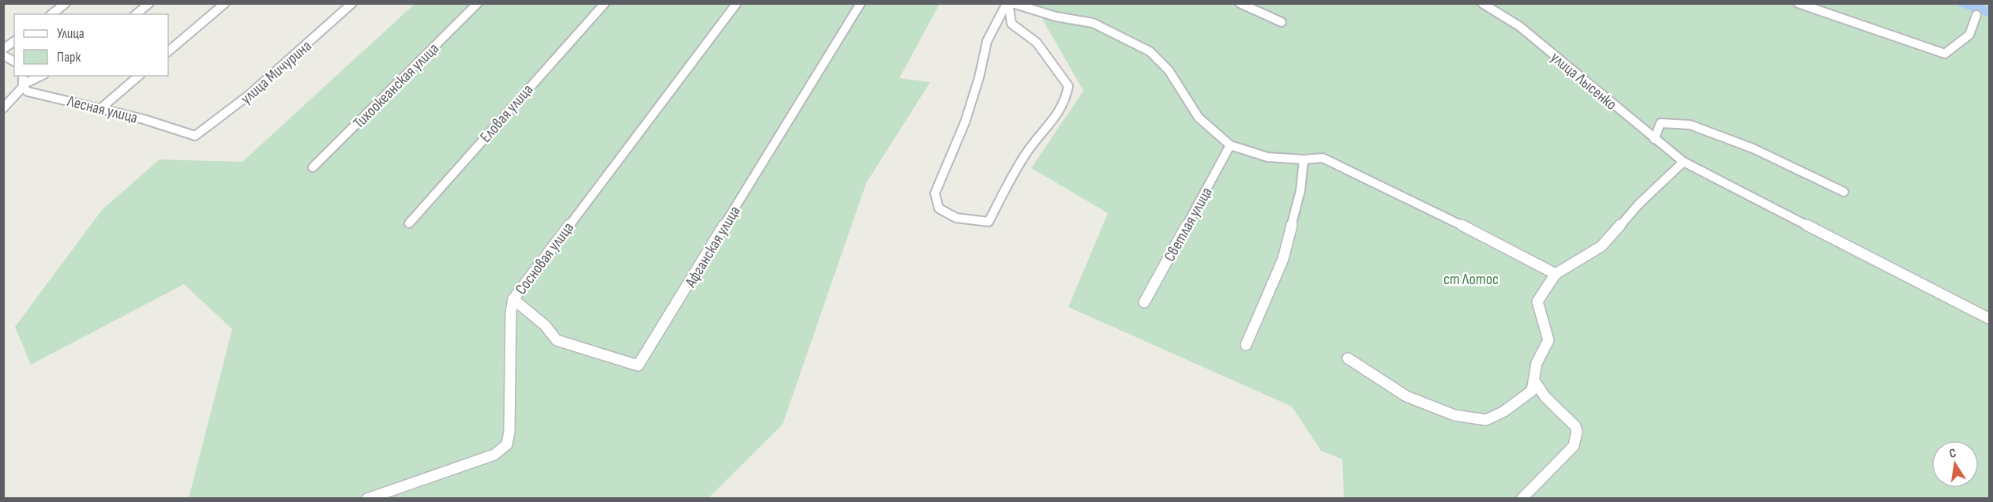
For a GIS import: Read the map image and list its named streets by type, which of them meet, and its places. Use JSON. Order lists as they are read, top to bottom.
{
  "streets": {
    "street": [
      "улица Мичурина",
      "улица Лысенко",
      "Тихоокеанская улица",
      "Лесная улица",
      "Еловая улица",
      "Светлая улица",
      "Афганская улица",
      "Сосновая улица"
    ]
  },
  "crossings": [
    ["улица Мичурина", "Лесная улица"],
    ["Афганская улица", "Сосновая улица"]
  ],
  "parks": ["ст Лотос"],
  "legend": ["Улица", "Парк"],
  "north": "top"
}
